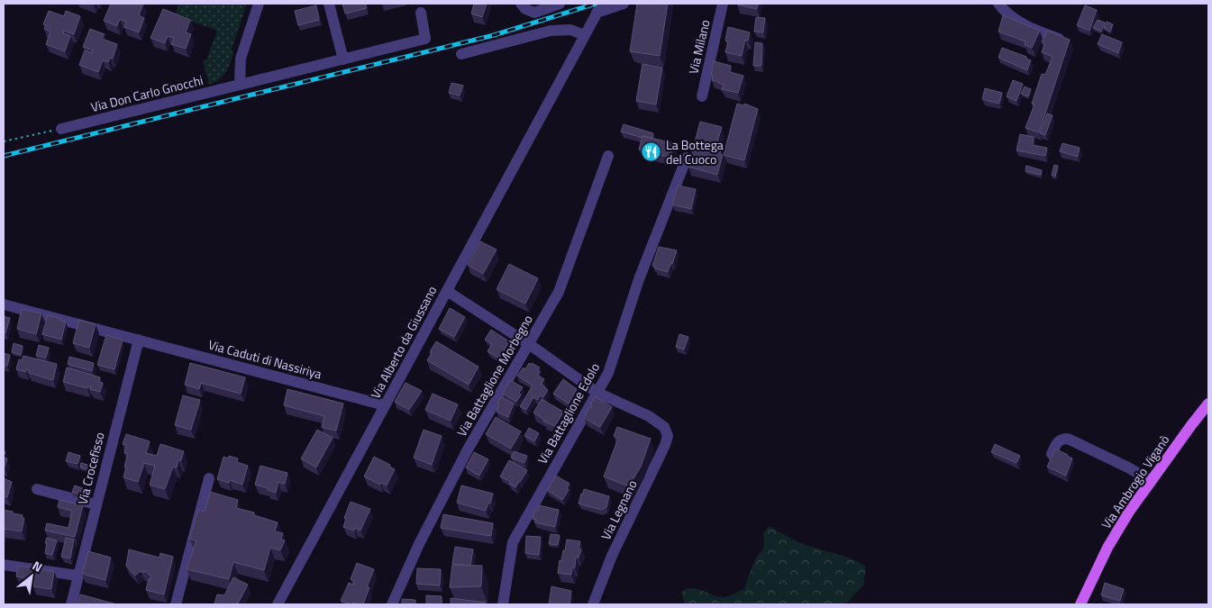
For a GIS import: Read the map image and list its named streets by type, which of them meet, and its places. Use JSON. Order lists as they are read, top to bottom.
{
  "streets": {
    "main road": ["Via Ambrogio Viganò"],
    "street": [
      "Via Milano",
      "Via Don Carlo Gnocchi",
      "Via Alberto da Giussano",
      "Via Caduti di Nassiriya",
      "Via Battaglione Morbegno",
      "Via Battaglione Edolo",
      "Via Crocefisso",
      "Via Legnano"
    ]
  },
  "crossings": [
    ["Via Alberto da Giussano", "Via Caduti di Nassiriya"],
    ["Via Caduti di Nassiriya", "Via Crocefisso"],
    ["Via Battaglione Edolo", "Via Legnano"]
  ],
  "places": {
    "restaurant": ["La Bottega del Cuoco"]
  },
  "north": "top right"
}
